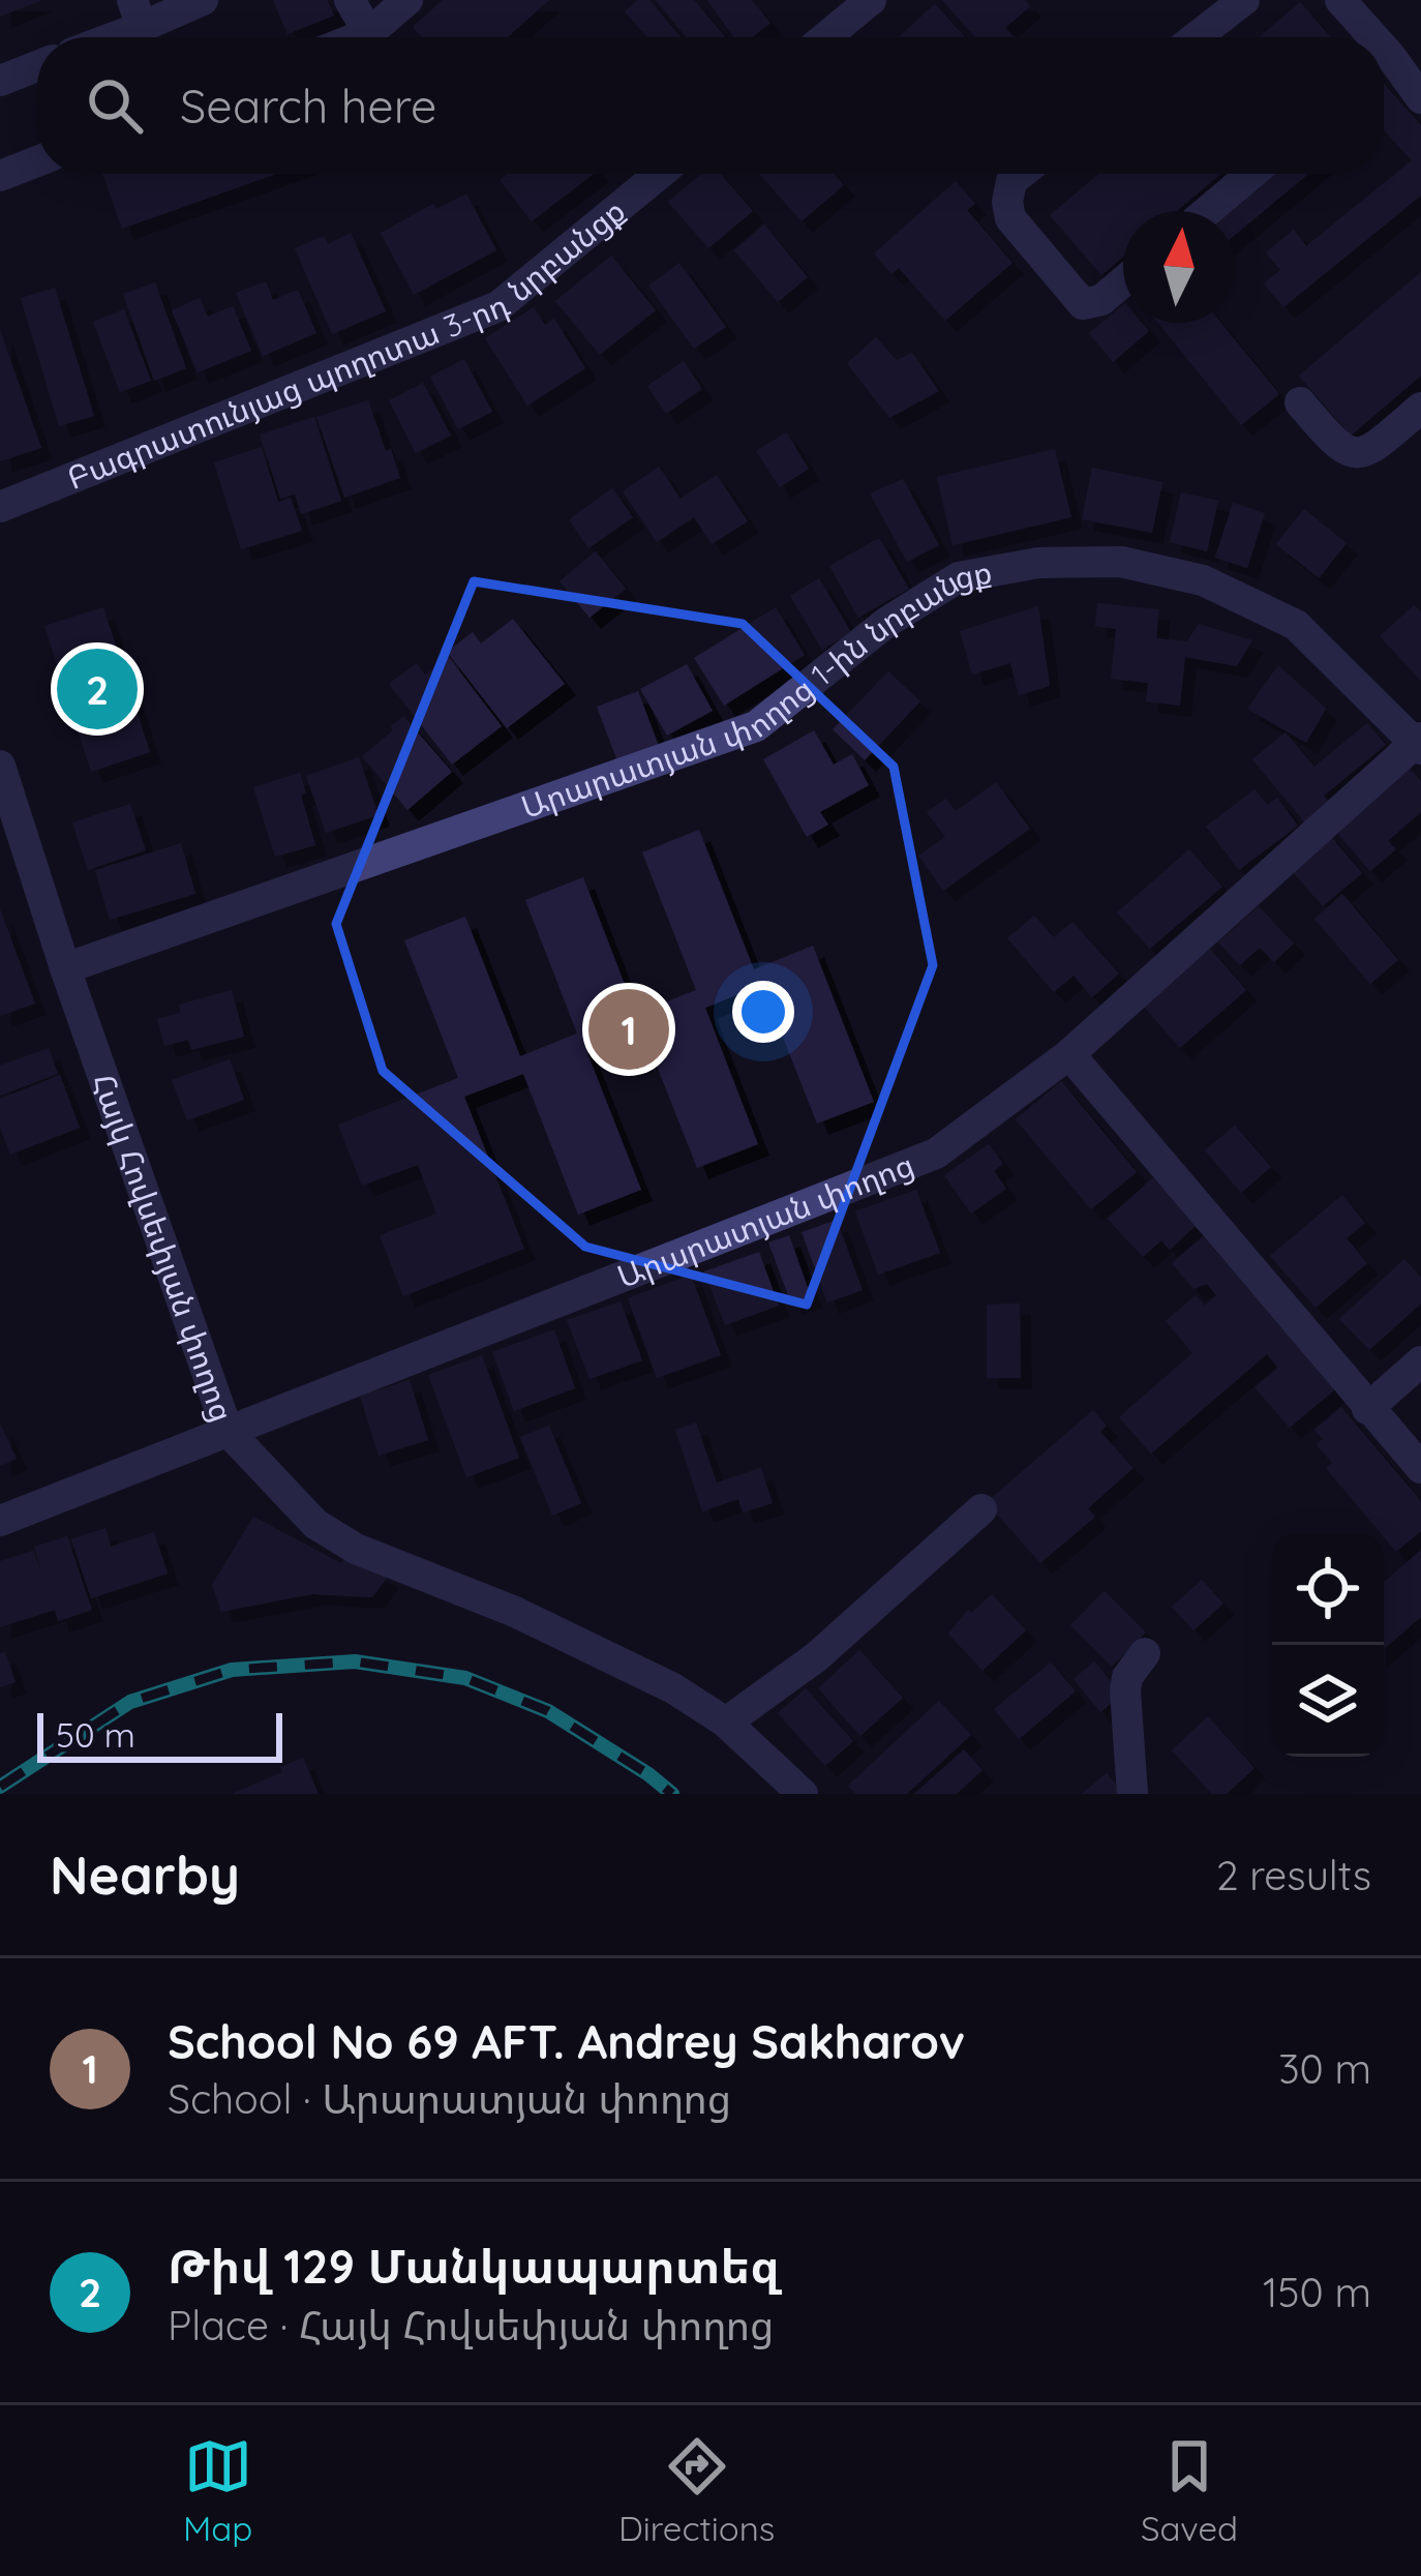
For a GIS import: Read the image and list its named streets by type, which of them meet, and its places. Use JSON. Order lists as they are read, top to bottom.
{
  "streets": {
    "street": [
      "Բագրատունյաց պողոտա 3-րդ նրբանցք",
      "Արարատյան փողոց 1-ին նրբանցք",
      "Արարատյան փողոց",
      "Հայկ Հովսեփյան փողոց"
    ]
  },
  "crossings": [
    ["Արարատյան փողոց 1-ին նրբանցք", "Արարատյան փողոց"],
    ["Արարատյան փողոց 1-ին նրբանցք", "Հայկ Հովսեփյան փողոց"],
    ["Արարատյան փողոց", "Հայկ Հովսեփյան փողոց"]
  ],
  "scale_bar": "50 m",
  "north": "top",
  "page": {
    "search": "Search here",
    "pins": ["2", "1"],
    "scale": "50 m",
    "heading": ["Nearby", "2 results"],
    "list": [
      {
        "mark": "1",
        "name": "School No 69 AFT. Andrey Sakharov",
        "note": "School · Արարատյան փողոց",
        "value": "30 m"
      },
      {
        "mark": "2",
        "name": "Թիվ 129 Մանկապարտեզ",
        "note": "Place · Հայկ Հովսեփյան փողոց",
        "value": "150 m"
      }
    ],
    "nav": ["Map", "Directions", "Saved"]
  }
}
